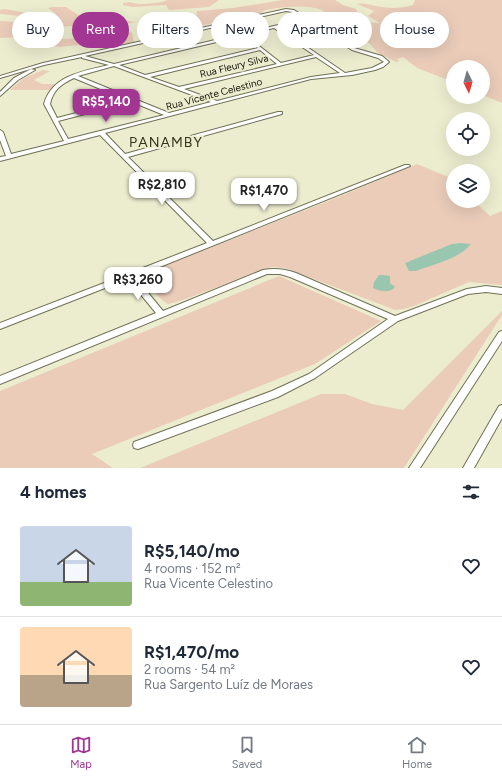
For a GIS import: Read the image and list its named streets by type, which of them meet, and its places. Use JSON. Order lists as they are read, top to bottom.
{
  "streets": {
    "street": ["Rua Fleury Silva", "Rua Vicente Celestino"]
  },
  "districts": ["PANAMBY"],
  "north": "bottom",
  "page": {
    "chip": [
      "Buy",
      "Rent",
      "Filters",
      "New",
      "Apartment",
      "House"
    ],
    "price": [
      "R$5,140",
      "R$2,810",
      "R$1,470",
      "R$3,260"
    ],
    "heading": "4 homes",
    "list": [
      {
        "name": "R$5,140/mo",
        "note": "4 rooms · 152 m² · Rua Vicente Celestino"
      },
      {
        "name": "R$1,470/mo",
        "note": "2 rooms · 54 m² · Rua Sargento Luíz de Moraes"
      }
    ],
    "tabs": ["Map", "Saved", "Home"]
  }
}
